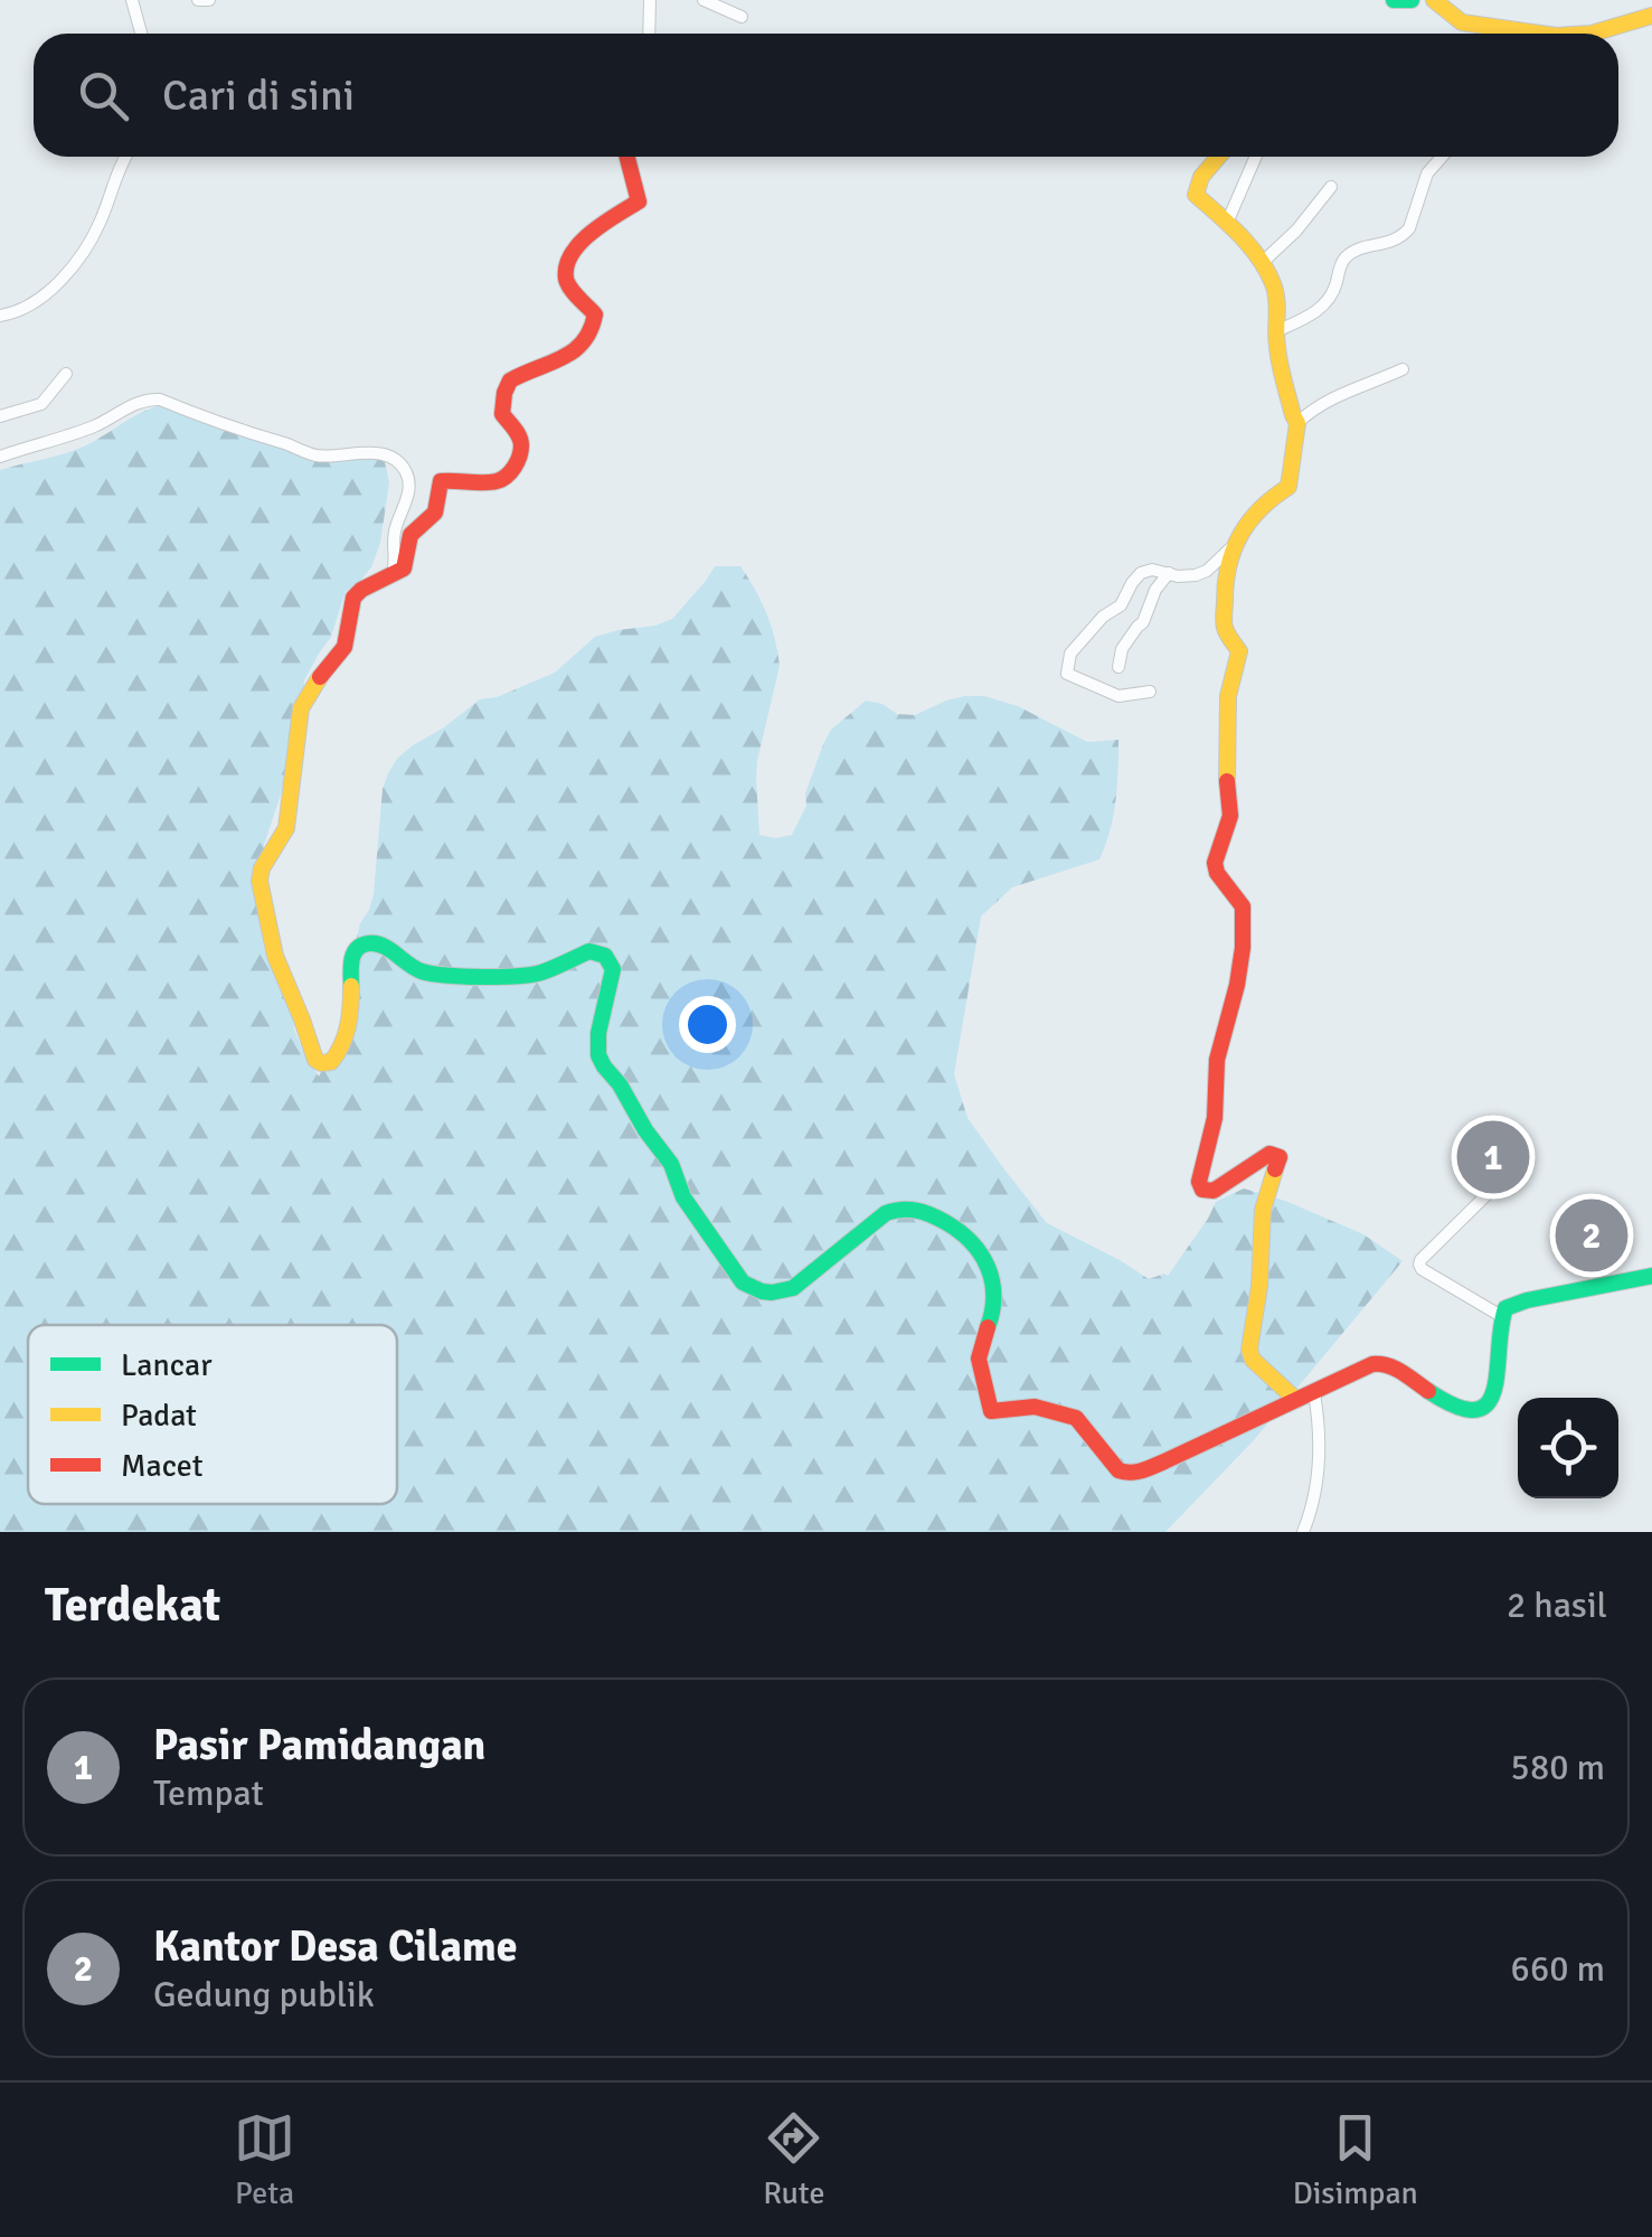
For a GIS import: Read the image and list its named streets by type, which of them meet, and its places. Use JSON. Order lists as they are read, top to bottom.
{
  "legend": ["Lancar", "Padat", "Macet"],
  "page": {
    "search": "Cari di sini",
    "pins": ["1", "2"],
    "heading": ["Terdekat", "2 hasil"],
    "list": [
      {
        "mark": "1",
        "name": "Pasir Pamidangan",
        "note": "Tempat",
        "value": "580 m"
      },
      {
        "mark": "2",
        "name": "Kantor Desa Cilame",
        "note": "Gedung publik",
        "value": "660 m"
      }
    ],
    "nav": ["Peta", "Rute", "Disimpan"]
  }
}
